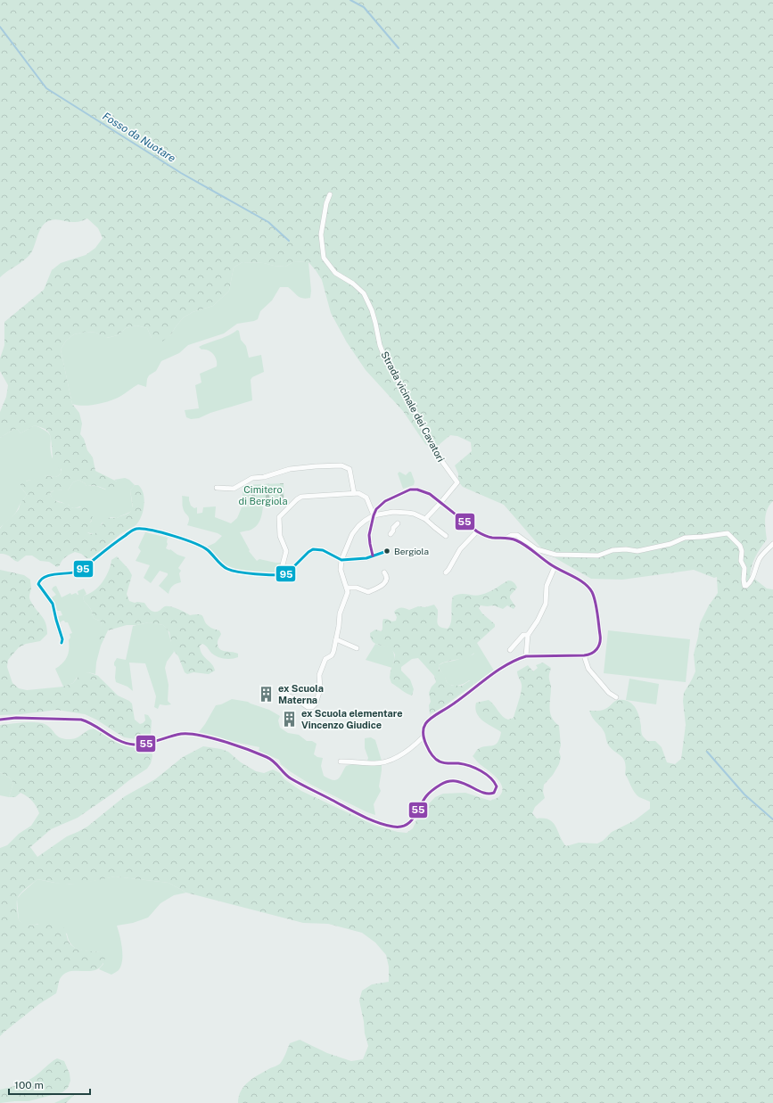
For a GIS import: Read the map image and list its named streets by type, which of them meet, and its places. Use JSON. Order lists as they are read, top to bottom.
{
  "streets": {
    "street": ["Strada vicinale dei Cavatori"]
  },
  "water": ["Fosso da Nuotare"],
  "parks": ["Cimitero di Bergiola"],
  "places": {
    "other": ["Bergiola"],
    "building": ["ex Scuola Materna", "ex Scuola elementare Vincenzo Giudice"]
  },
  "lines": ["transit line 55", "transit line 95"],
  "scale_bar": "100 m"
}
